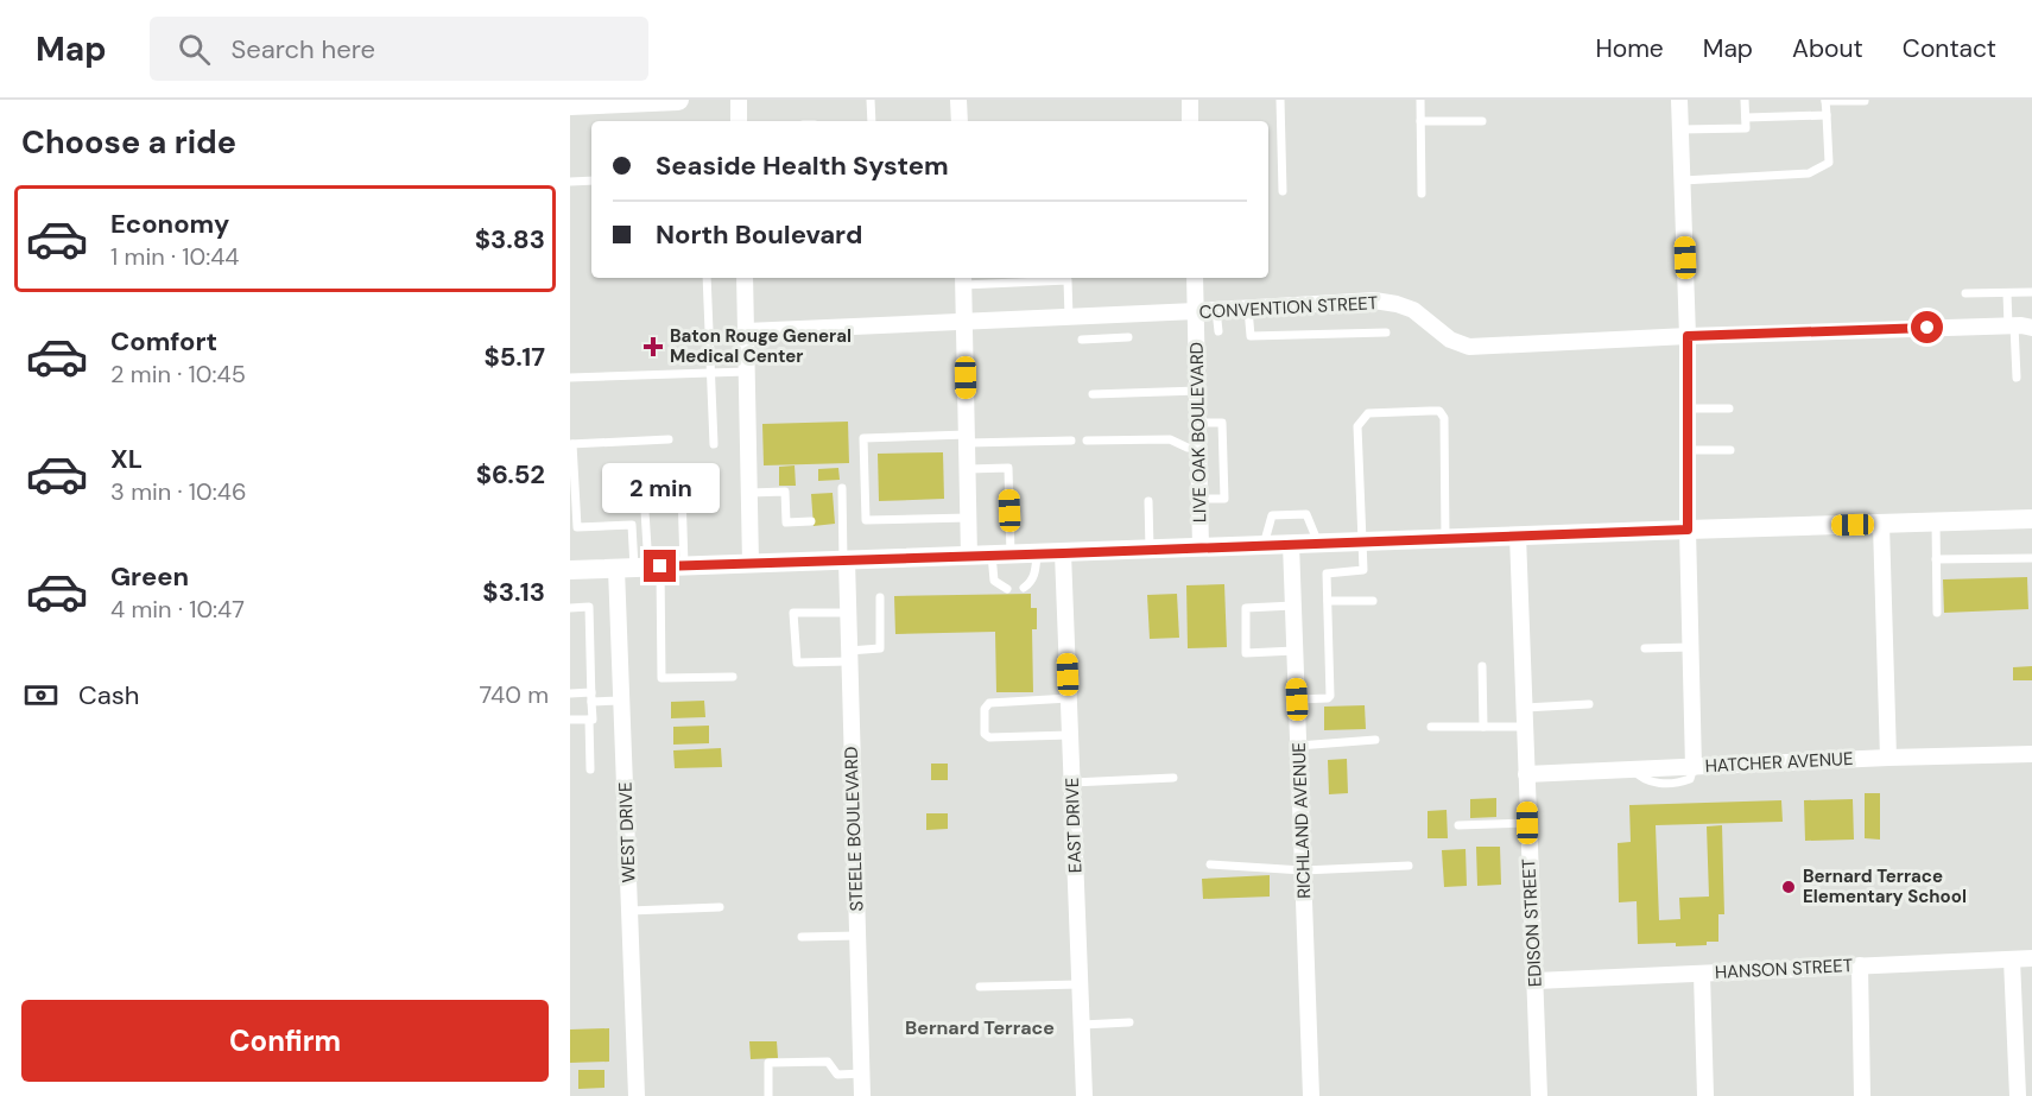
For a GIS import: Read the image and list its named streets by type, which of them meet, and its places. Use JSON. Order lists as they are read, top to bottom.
{
  "streets": {
    "street": [
      "CONVENTION STREET",
      "LIVE OAK BOULEVARD",
      "HATCHER AVENUE",
      "RICHLAND AVENUE",
      "EAST DRIVE",
      "STEELE BOULEVARD",
      "WEST DRIVE",
      "EDISON STREET",
      "HANSON STREET"
    ]
  },
  "crossings": [
    ["CONVENTION STREET", "LIVE OAK BOULEVARD"],
    ["HATCHER AVENUE", "EDISON STREET"],
    ["EDISON STREET", "HANSON STREET"]
  ],
  "districts": ["Bernard Terrace"],
  "places": {
    "health": ["Baton Rouge General Medical Center"],
    "other": ["Bernard Terrace Elementary School"]
  },
  "page": {
    "header": "Map",
    "search": "Search here",
    "nav": [
      "Home",
      "Map",
      "About",
      "Contact"
    ],
    "heading": "Choose a ride",
    "banner": ["Seaside Health System", "North Boulevard"],
    "list": [
      {
        "name": "Economy",
        "note": "1 min · 10:44",
        "value": "$3.83"
      },
      {
        "name": "Comfort",
        "note": "2 min · 10:45",
        "value": "$5.17"
      },
      {
        "name": "XL",
        "note": "3 min · 10:46",
        "value": "$6.52"
      },
      {
        "name": "Green",
        "note": "4 min · 10:47",
        "value": "$3.13"
      }
    ],
    "bubble": "2 min",
    "pay": ["Cash", "740 m"],
    "buttons": "Confirm"
  }
}
